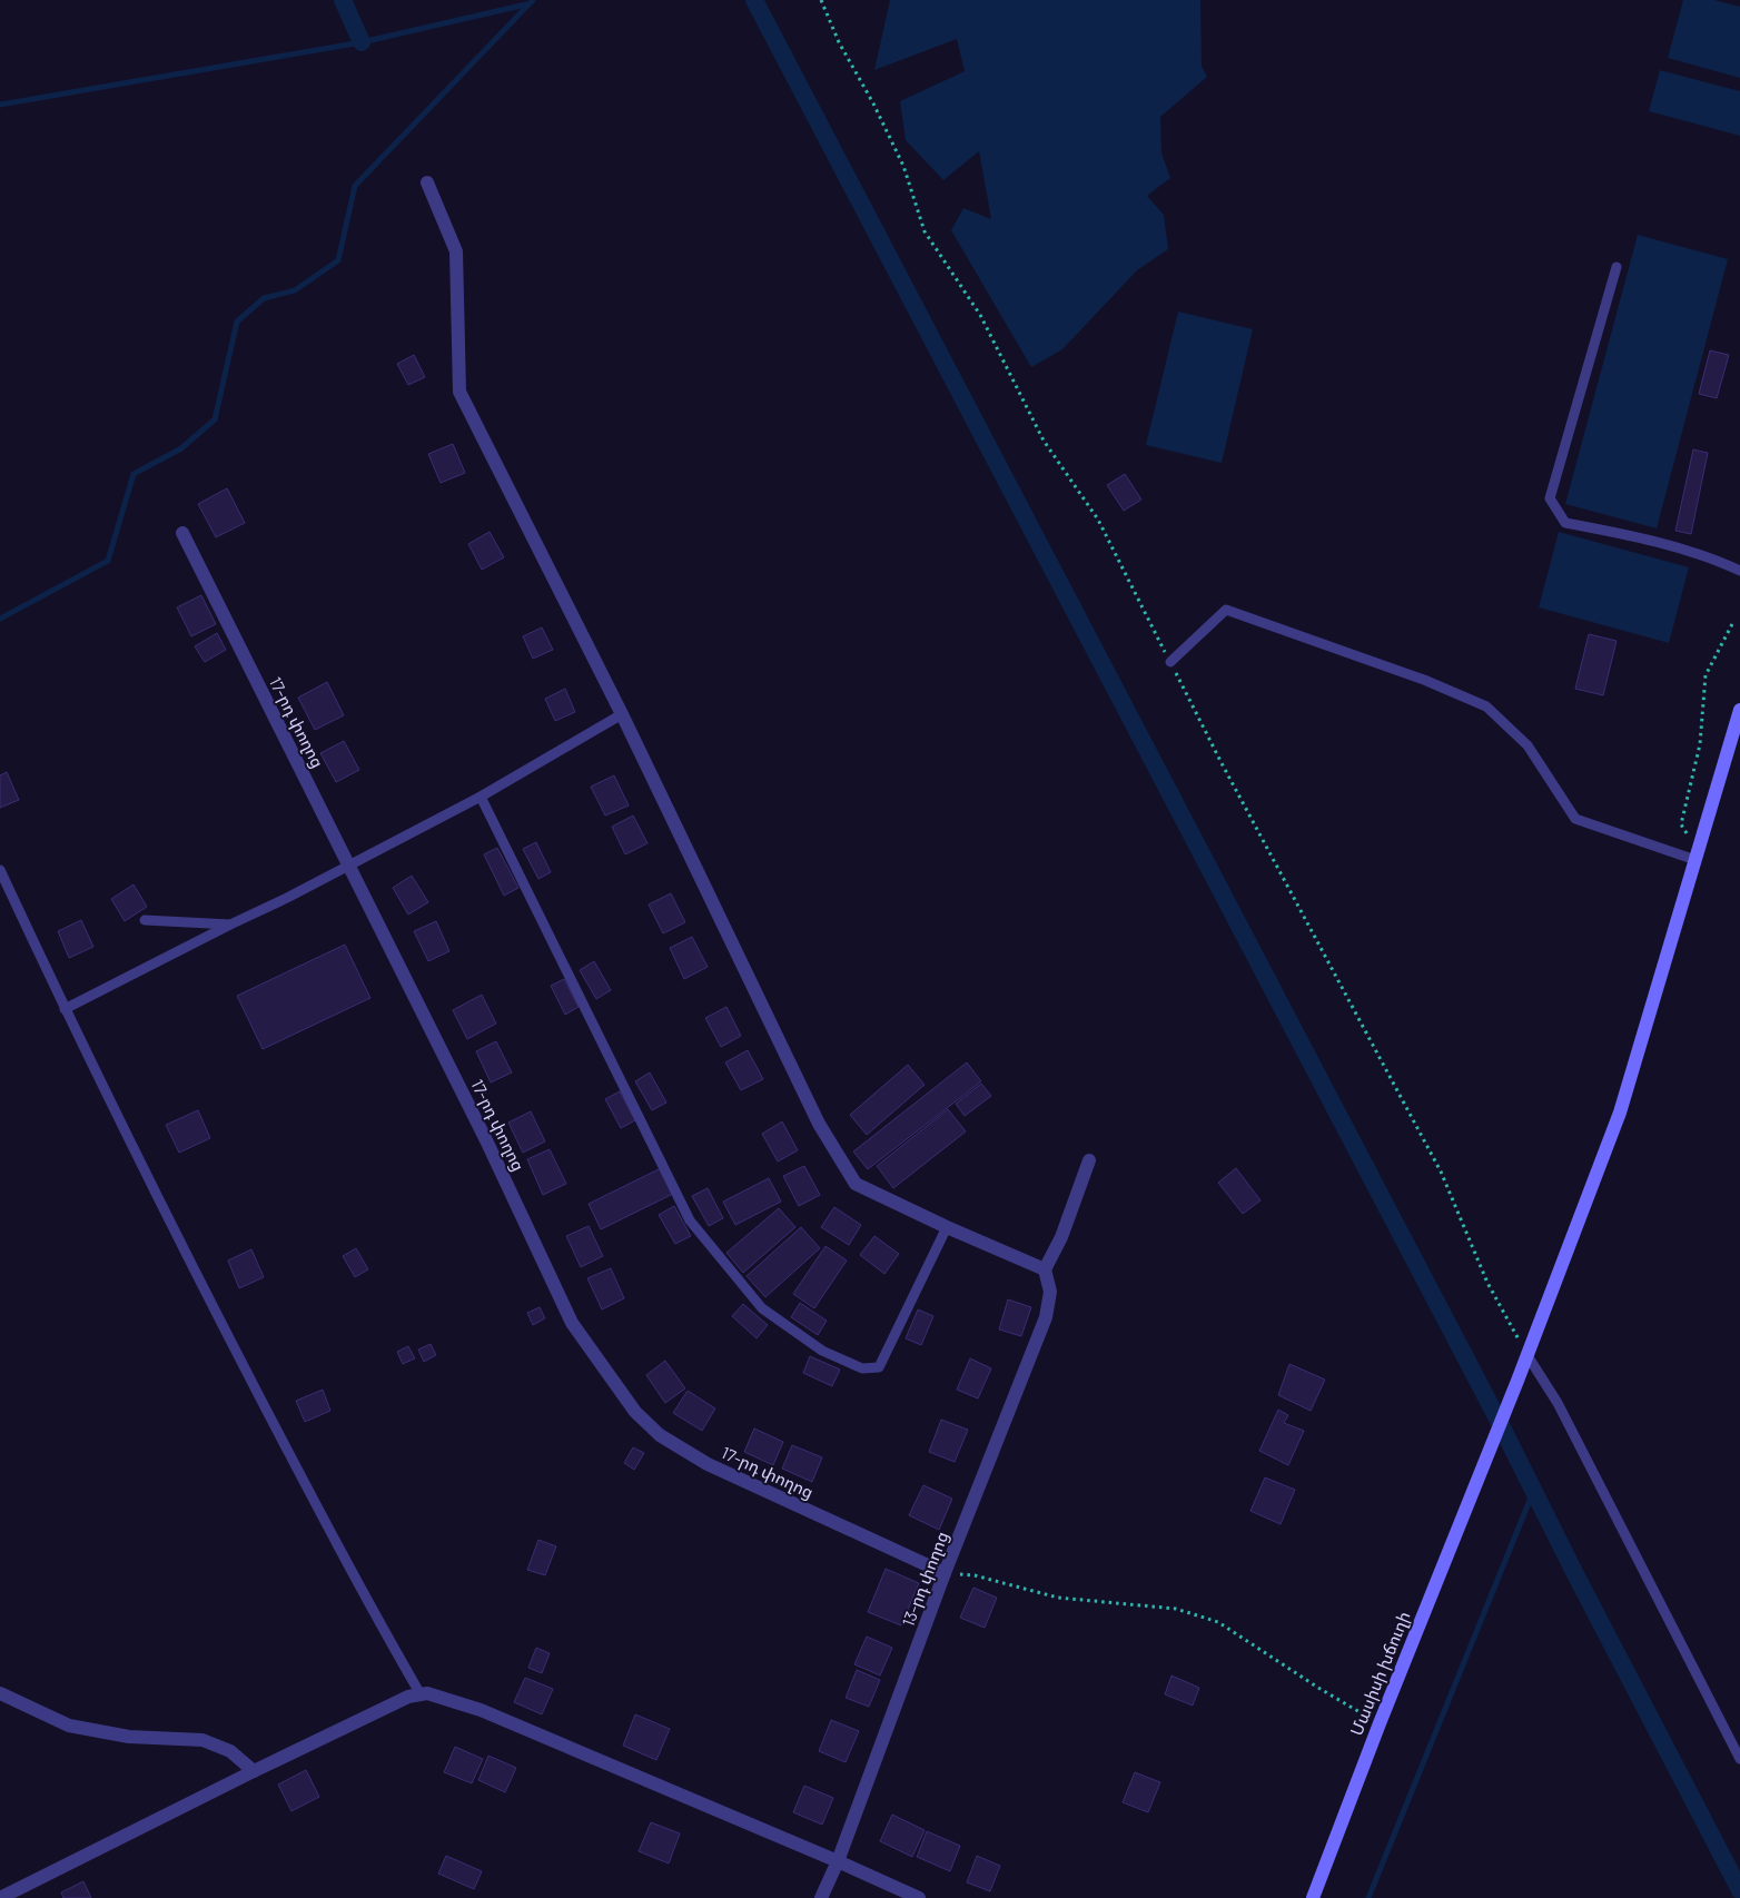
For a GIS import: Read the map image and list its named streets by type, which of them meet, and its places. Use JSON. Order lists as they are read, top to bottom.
{
  "streets": {
    "main road": ["Մասիսի խճուղի"],
    "street": ["17-րդ փողոց", "13-րդ փողոց"]
  },
  "crossings": [
    ["17-րդ փողոց", "13-րդ փողոց"]
  ]
}
